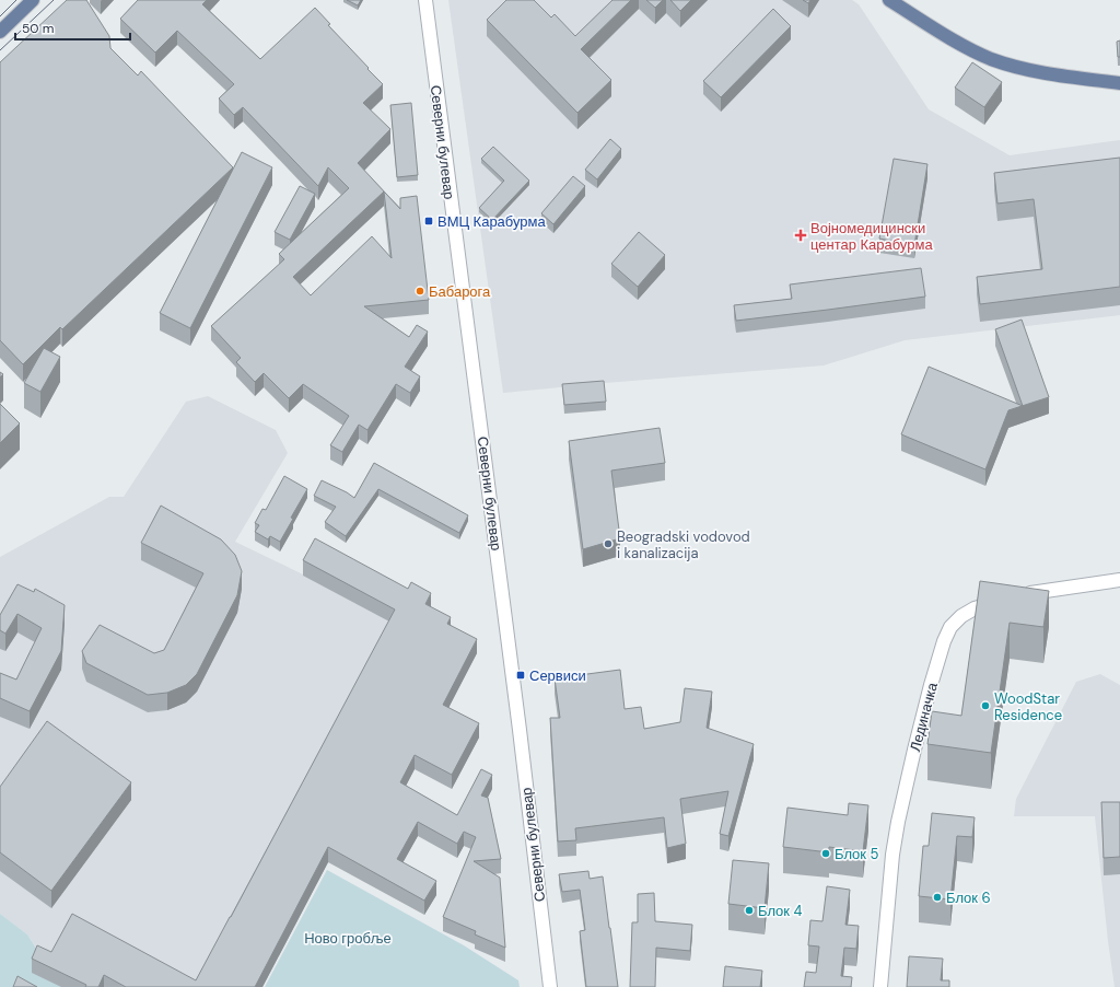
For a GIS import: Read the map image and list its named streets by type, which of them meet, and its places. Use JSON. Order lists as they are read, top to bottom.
{
  "streets": {
    "street": ["Северни булевар", "Лединачка"]
  },
  "parks": ["Ново гробље"],
  "places": {
    "transit": ["ВМЦ Карабурма", "Сервиси"],
    "health": ["Војномедицински центар Карабурма"],
    "other": [
      "Бабарога",
      "Beogradski vodovod i kanalizacija",
      "WoodStar Residence",
      "Блок 5",
      "Блок 6",
      "Блок 4"
    ]
  },
  "scale_bar": "50 m"
}
